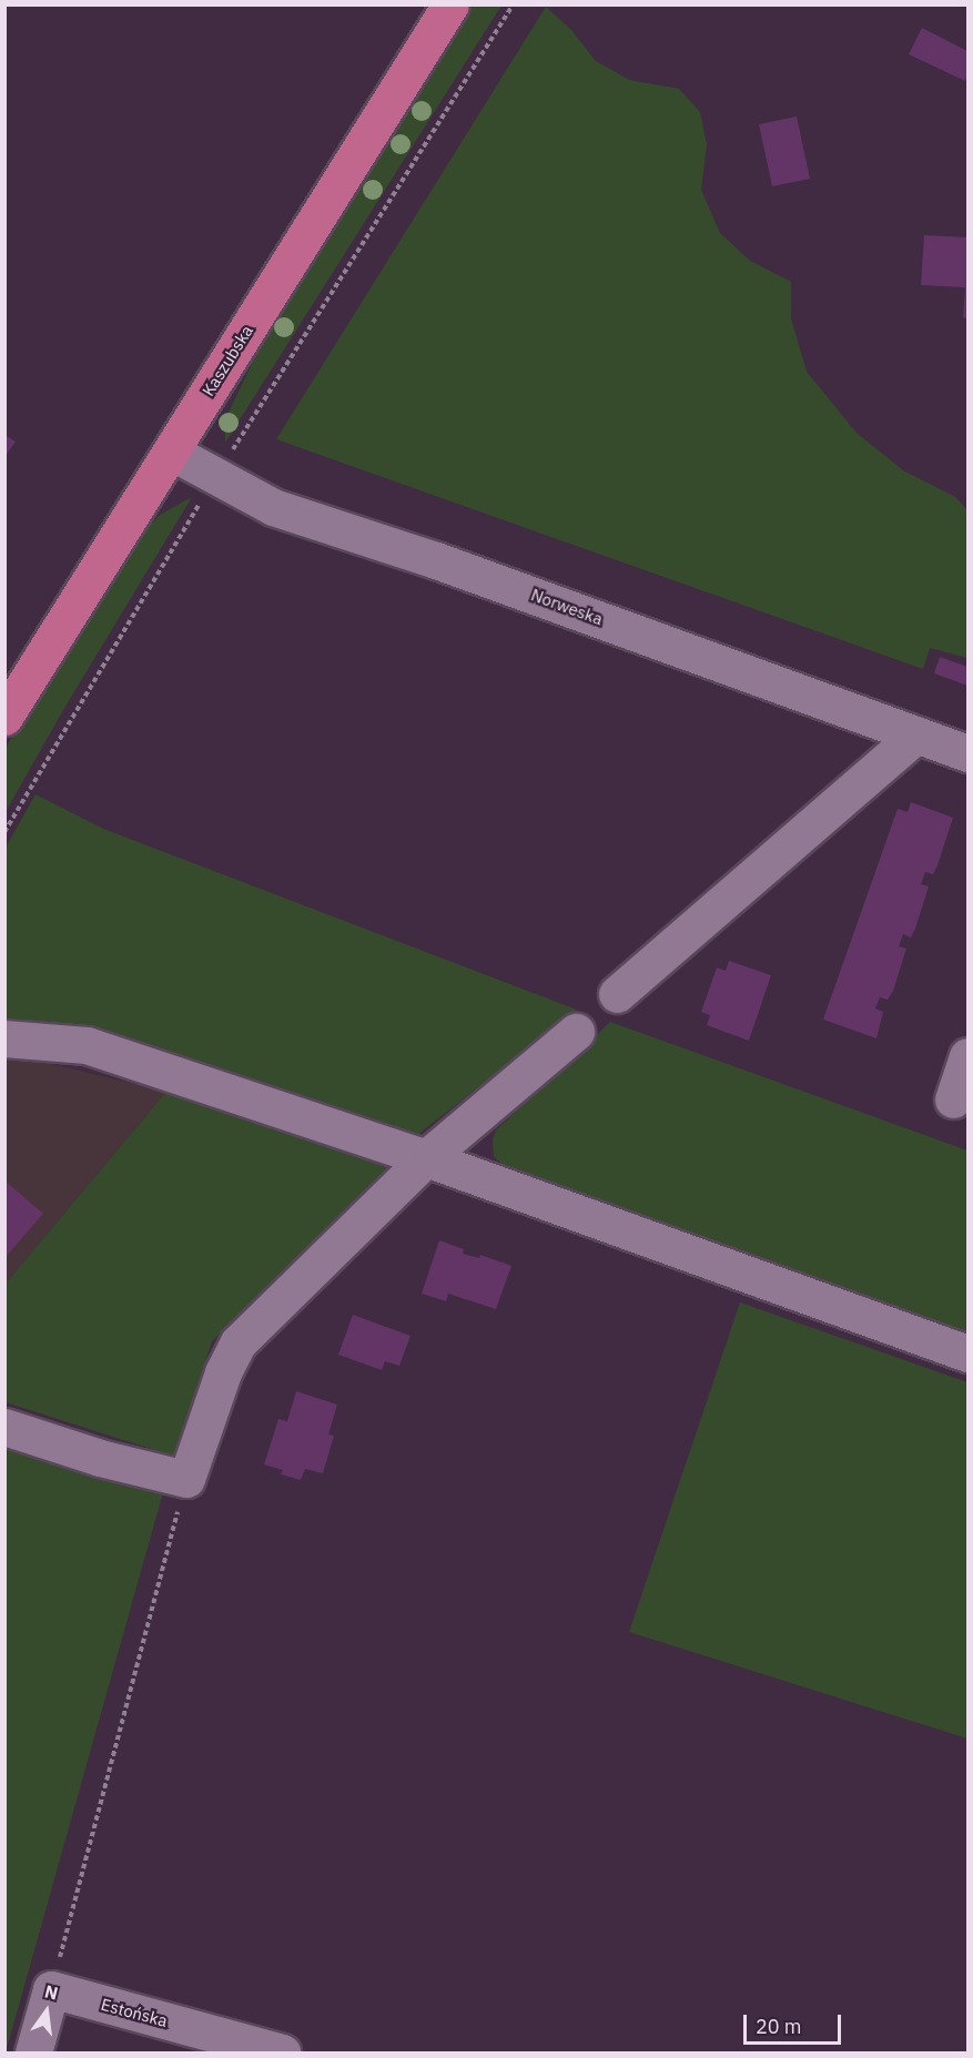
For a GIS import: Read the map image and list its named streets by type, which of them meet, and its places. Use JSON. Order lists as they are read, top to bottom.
{
  "streets": {
    "main road": ["Kaszubska"],
    "street": ["Norweska", "Estońska"]
  },
  "crossings": [
    ["Kaszubska", "Norweska"]
  ],
  "scale_bar": "20 m",
  "north": "top"
}
